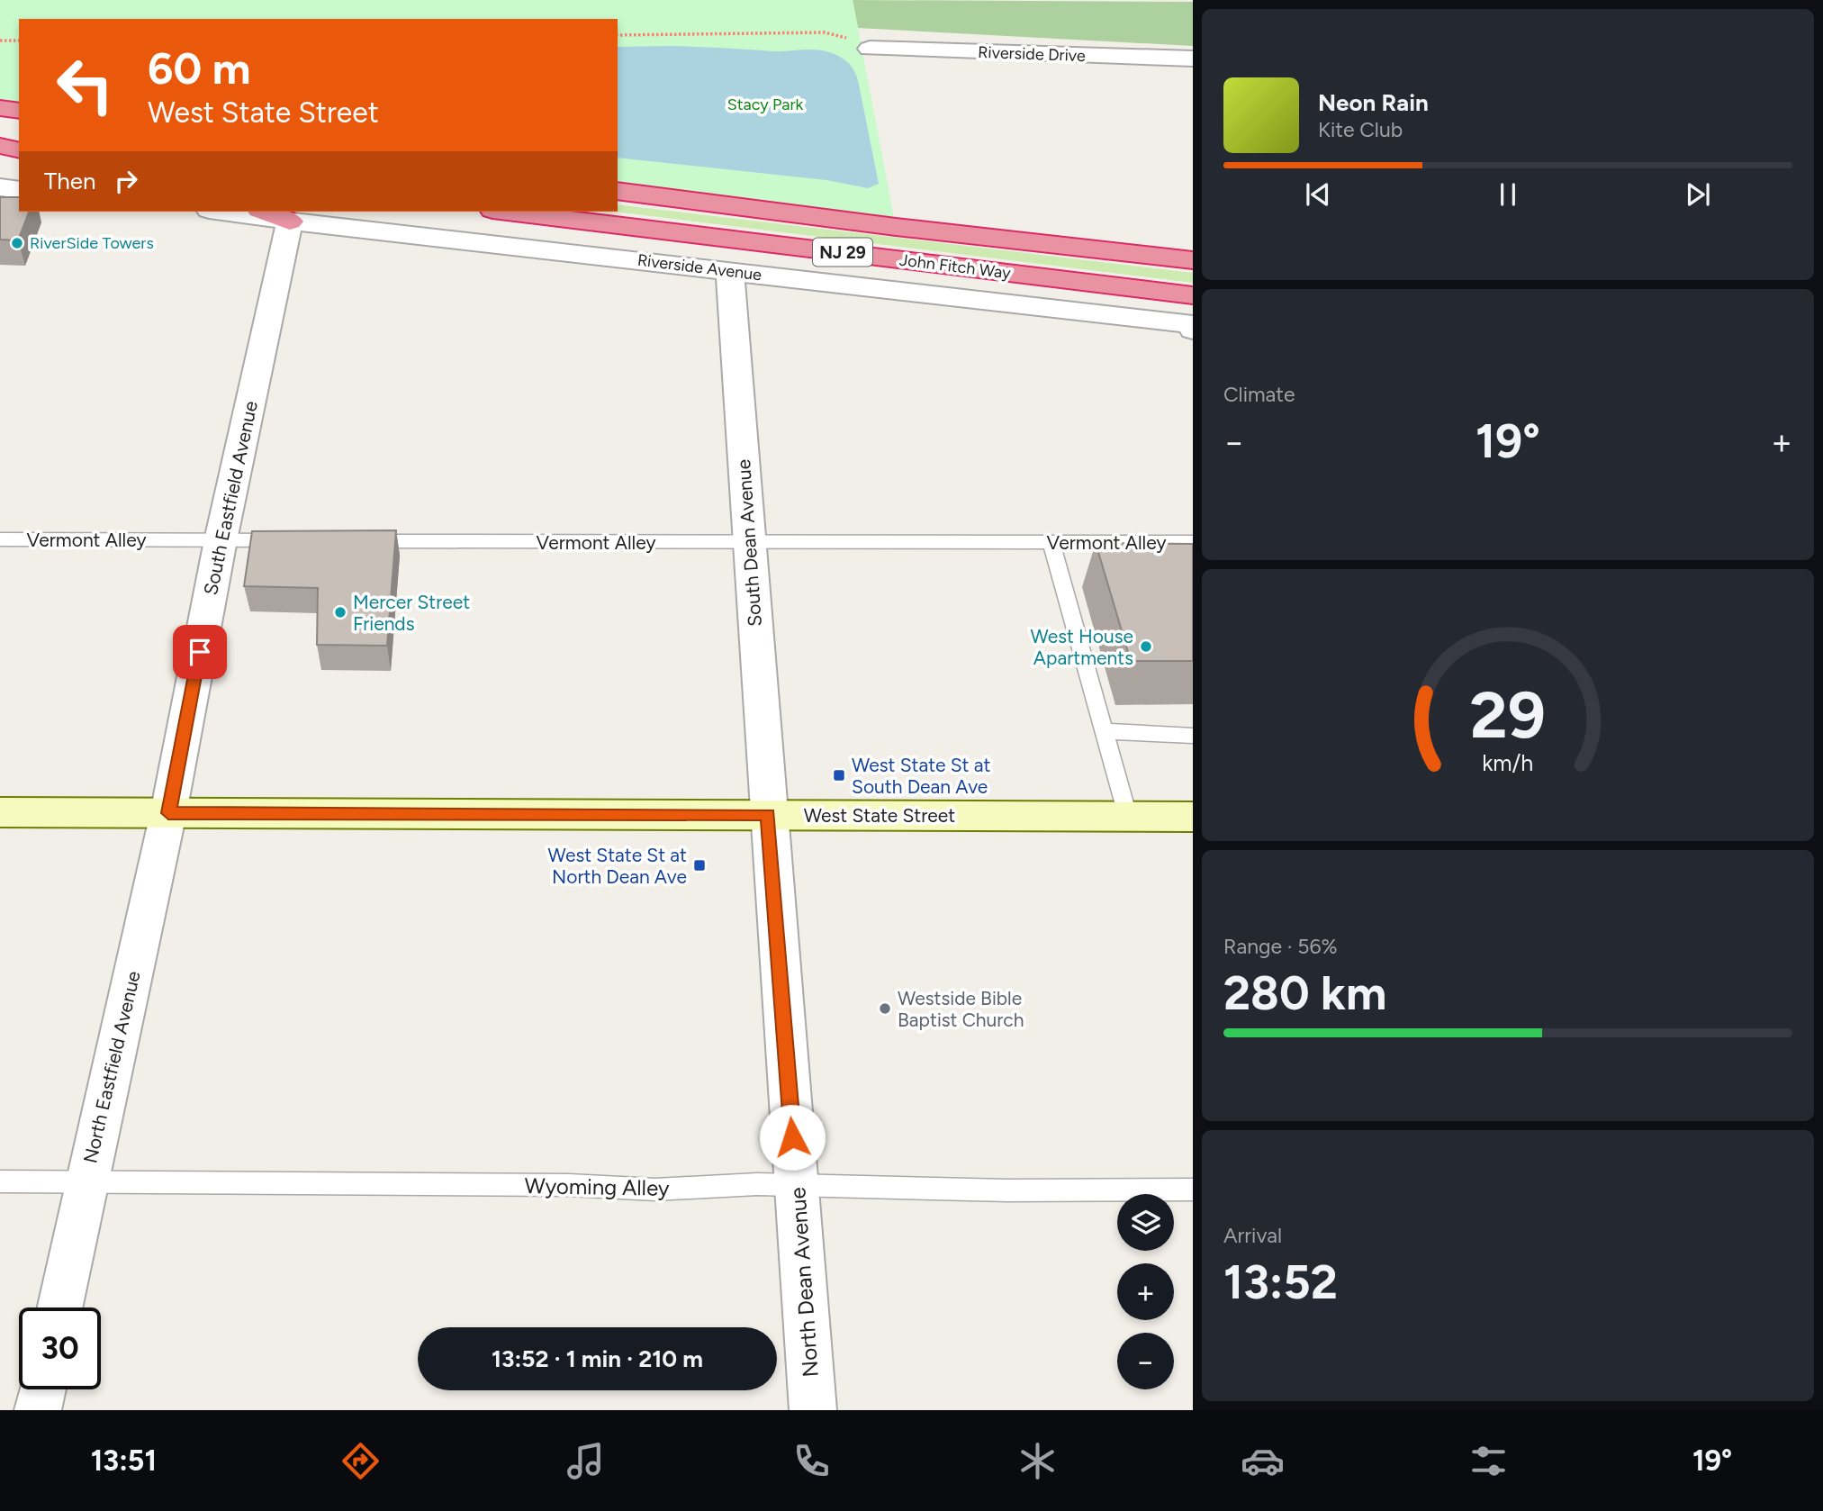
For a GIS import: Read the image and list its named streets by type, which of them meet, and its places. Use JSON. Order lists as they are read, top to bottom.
{
  "streets": {
    "highway": ["NJ 29", "John Fitch Way"],
    "main road": ["West State Street"],
    "street": [
      "Riverside Drive",
      "Riverside Avenue",
      "South Eastfield Avenue",
      "South Dean Avenue",
      "North Eastfield Avenue",
      "North Dean Avenue"
    ],
    "lane": ["Vermont Alley", "Wyoming Alley"]
  },
  "crossings": [
    ["Riverside Avenue", "South Eastfield Avenue"],
    ["Riverside Avenue", "South Dean Avenue"],
    ["South Eastfield Avenue", "Vermont Alley"],
    ["South Eastfield Avenue", "West State Street"],
    ["South Eastfield Avenue", "North Eastfield Avenue"],
    ["Vermont Alley", "South Dean Avenue"],
    ["South Dean Avenue", "West State Street"],
    ["South Dean Avenue", "North Dean Avenue"],
    ["West State Street", "North Eastfield Avenue"],
    ["West State Street", "North Dean Avenue"],
    ["North Eastfield Avenue", "Wyoming Alley"],
    ["Wyoming Alley", "North Dean Avenue"]
  ],
  "parks": ["Stacy Park"],
  "places": {
    "other": [
      "RiverSide Towers",
      "Mercer Street Friends",
      "West House Apartments",
      "Westside Bible Baptist Church"
    ],
    "transit": ["West State St at South Dean Ave", "West State St at North Dean Ave"]
  },
  "page": {
    "turn": ["60 m", "West State Street"],
    "song": ["Neon Rain", "Kite Club"],
    "then": "Then",
    "tile": [
      "Climate",
      ["Range · 56%", "280 km"],
      ["Arrival", "13:52"]
    ],
    "heat": ["−", "19°", "+"],
    "map_buttons": ["+", "−"],
    "limit": "30",
    "trip": "13:52 · 1 min · 210 m",
    "tabs": ["13:51", "19°"],
    "gauge": ["29", "km/h"]
  }
}
